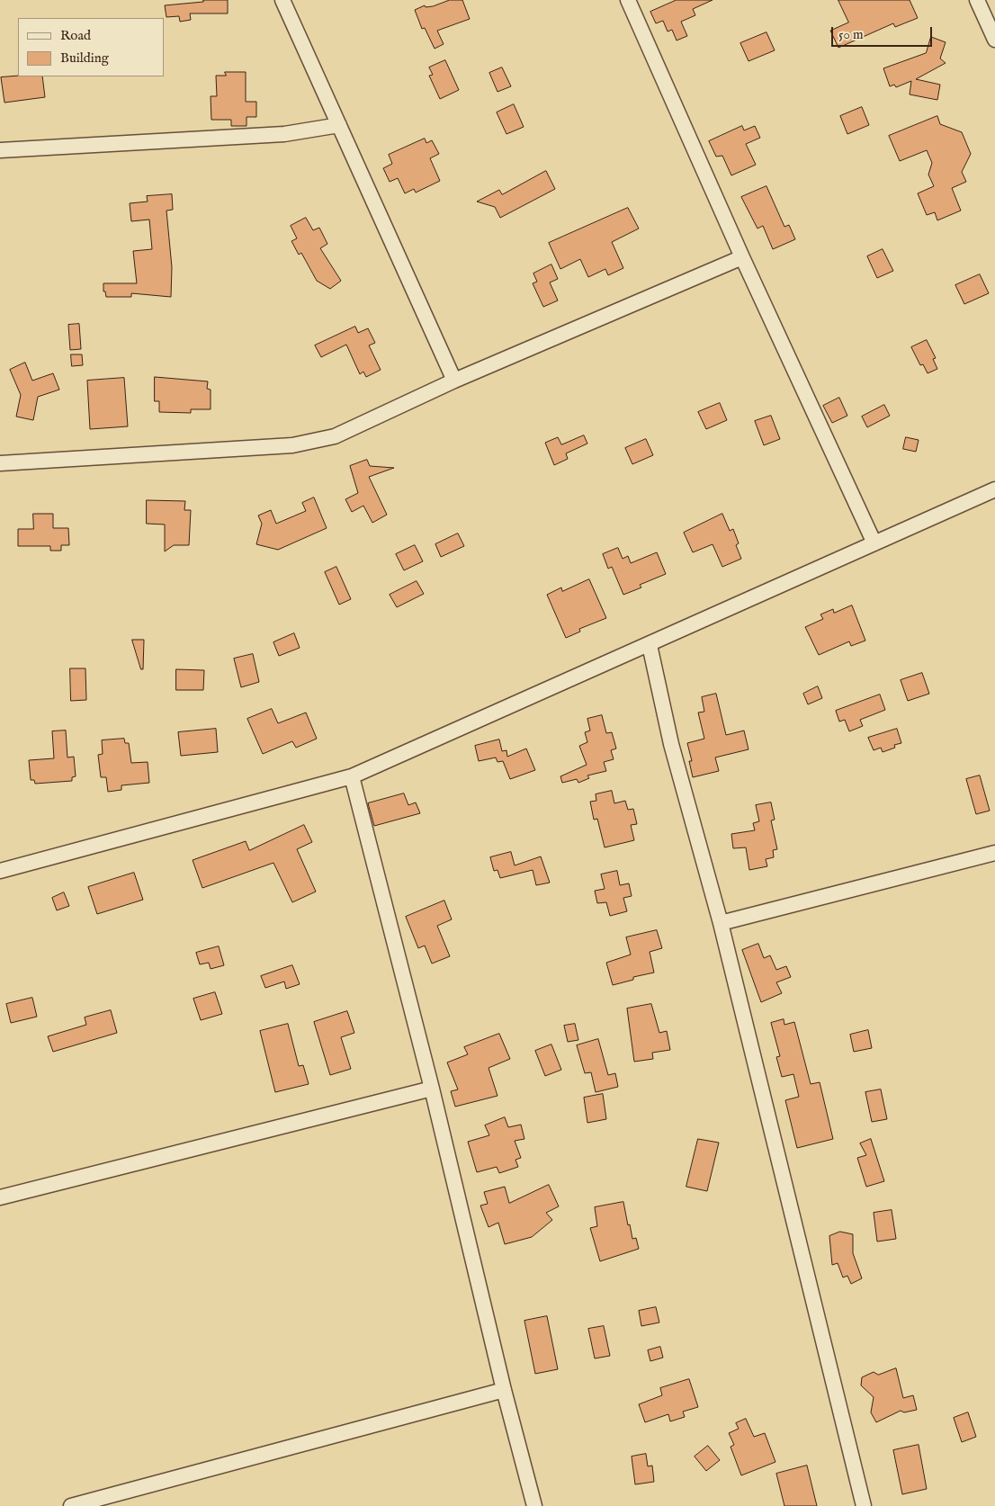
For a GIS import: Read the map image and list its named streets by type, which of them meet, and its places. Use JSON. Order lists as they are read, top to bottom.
{
  "legend": ["Road", "Building"],
  "scale_bar": "50 m"
}
